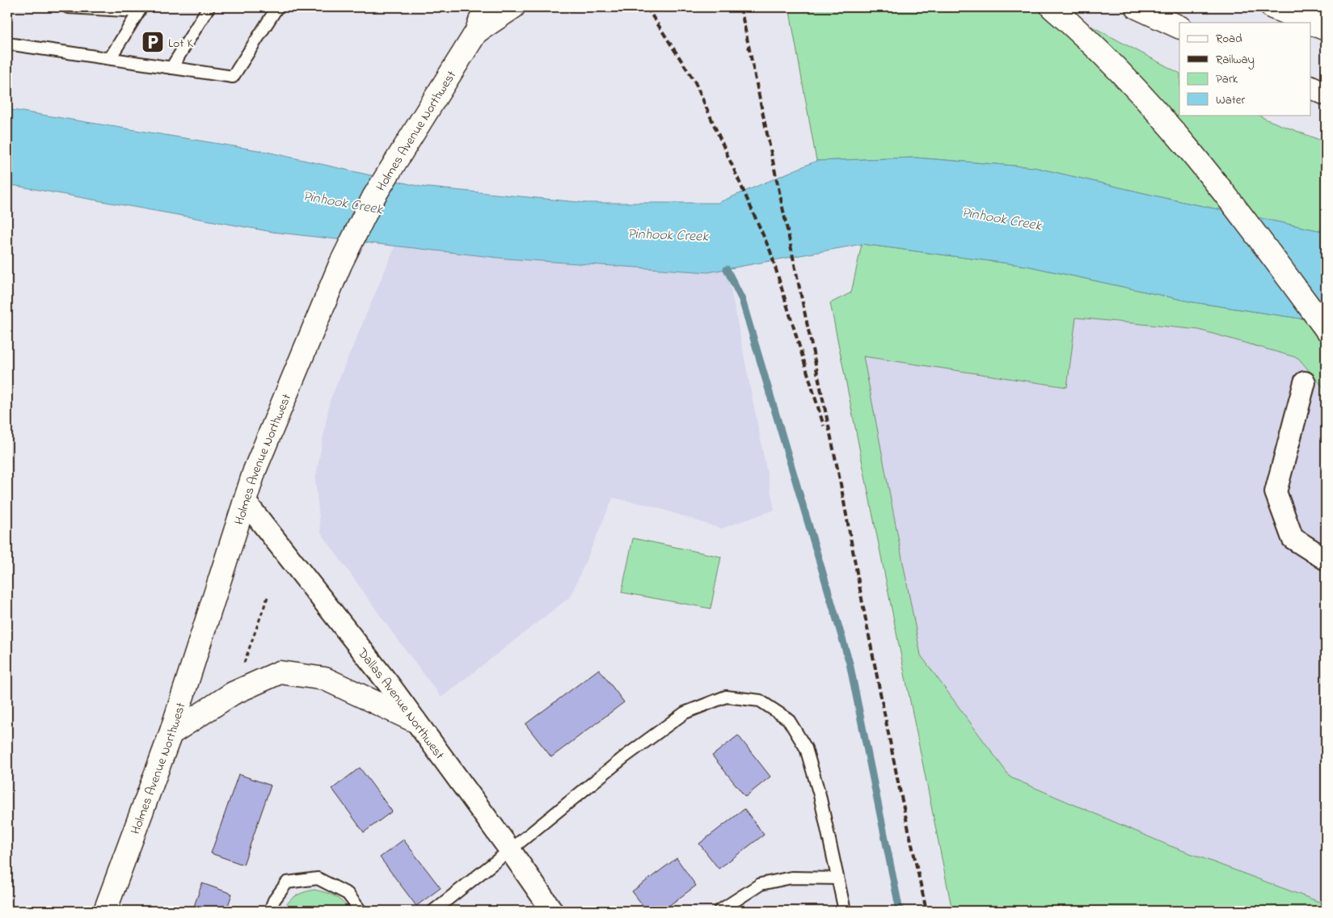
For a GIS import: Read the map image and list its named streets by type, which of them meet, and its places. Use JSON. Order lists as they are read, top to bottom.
{
  "streets": {
    "main road": ["Holmes Avenue Northwest"],
    "street": ["Dallas Avenue Northwest"]
  },
  "crossings": [
    ["Holmes Avenue Northwest", "Dallas Avenue Northwest"]
  ],
  "water": ["Pinhook Creek"],
  "places": {
    "parking": ["Lot K"]
  },
  "legend": [
    "Road",
    "Railway",
    "Park",
    "Water"
  ]
}
